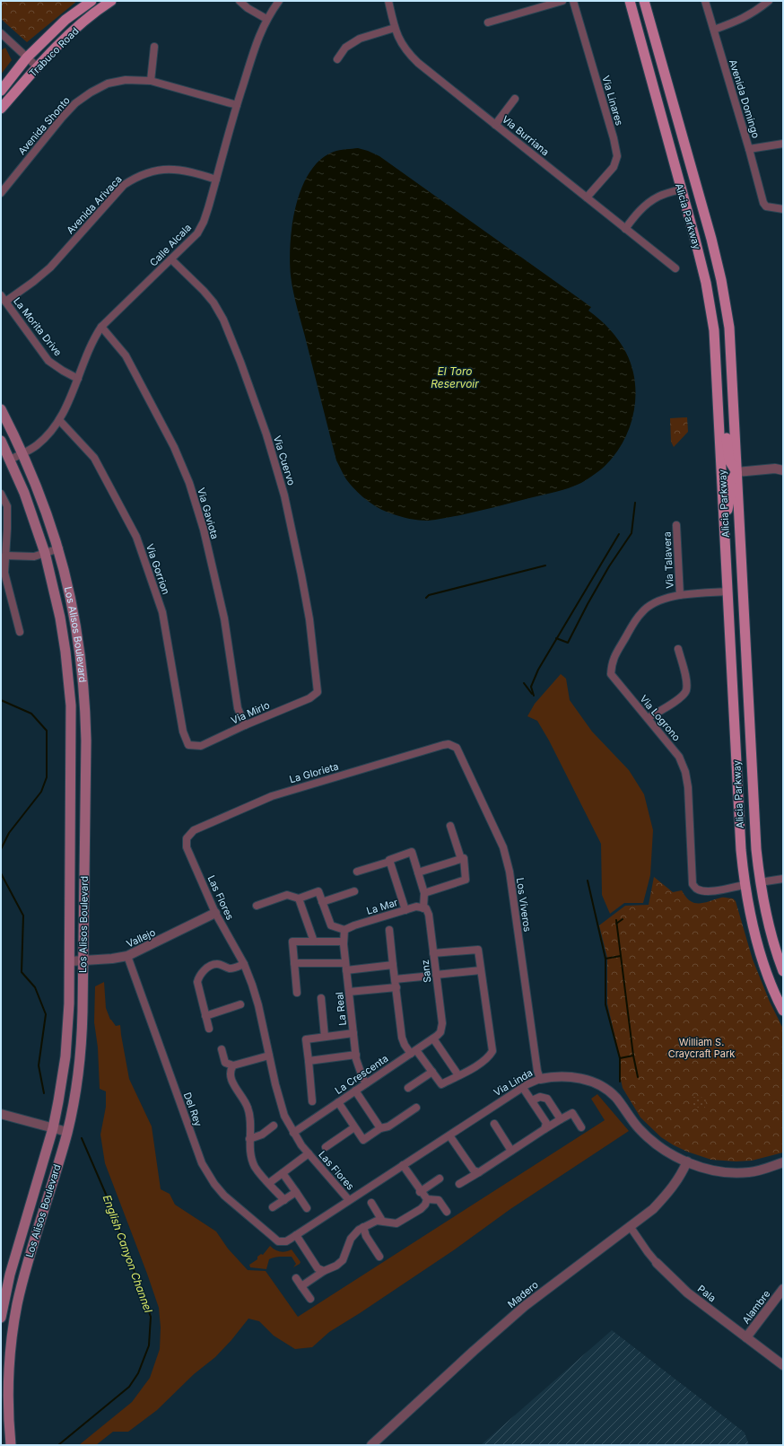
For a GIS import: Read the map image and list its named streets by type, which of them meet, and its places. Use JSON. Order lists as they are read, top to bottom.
{
  "streets": {
    "main road": ["Trabuco Road", "Alicia Parkway", "Los Alisos Boulevard"],
    "street": [
      "Avenida Domingo",
      "Via Linares",
      "Avenida Shonto",
      "Via Burriana",
      "Avenida Arivaca",
      "Calle Alcala",
      "La Morita Drive",
      "Via Cuervo",
      "Via Gaviota",
      "Via Talavera",
      "Via Gorrion",
      "Via Mirlo",
      "Via Logrono",
      "La Glorieta",
      "Las Flores",
      "Los Viveros",
      "La Mar",
      "Vallejo",
      "Sanz",
      "La Real",
      "La Crescenta",
      "Via Linda",
      "Del Rey",
      "Pala",
      "Madero",
      "Alambre"
    ]
  },
  "crossings": [
    ["Via Linares", "Via Burriana"],
    ["Avenida Shonto", "Calle Alcala"],
    ["Avenida Arivaca", "Calle Alcala"],
    ["Avenida Arivaca", "La Morita Drive"],
    ["Alicia Parkway", "Via Logrono"],
    ["Calle Alcala", "La Morita Drive"],
    ["Calle Alcala", "Via Cuervo"],
    ["Calle Alcala", "Via Gaviota"],
    ["Calle Alcala", "Via Gorrion"],
    ["Calle Alcala", "Los Alisos Boulevard"],
    ["Via Cuervo", "Via Mirlo"],
    ["Via Gaviota", "Via Mirlo"],
    ["Via Talavera", "Via Logrono"],
    ["Via Gorrion", "Via Mirlo"],
    ["Los Alisos Boulevard", "Vallejo"],
    ["La Glorieta", "Las Flores"],
    ["La Glorieta", "Los Viveros"],
    ["Las Flores", "Vallejo"],
    ["Las Flores", "La Crescenta"],
    ["Las Flores", "Via Linda"],
    ["Los Viveros", "Via Linda"],
    ["La Mar", "Sanz"],
    ["La Mar", "La Real"],
    ["Vallejo", "Del Rey"],
    ["Sanz", "La Crescenta"],
    ["La Real", "La Crescenta"],
    ["Via Linda", "Del Rey"],
    ["Via Linda", "Madero"],
    ["Pala", "Madero"],
    ["Pala", "Alambre"]
  ],
  "water": ["El Toro Reservoir", "English Canyon Channel"],
  "parks": ["William S. Craycraft Park"]
}
